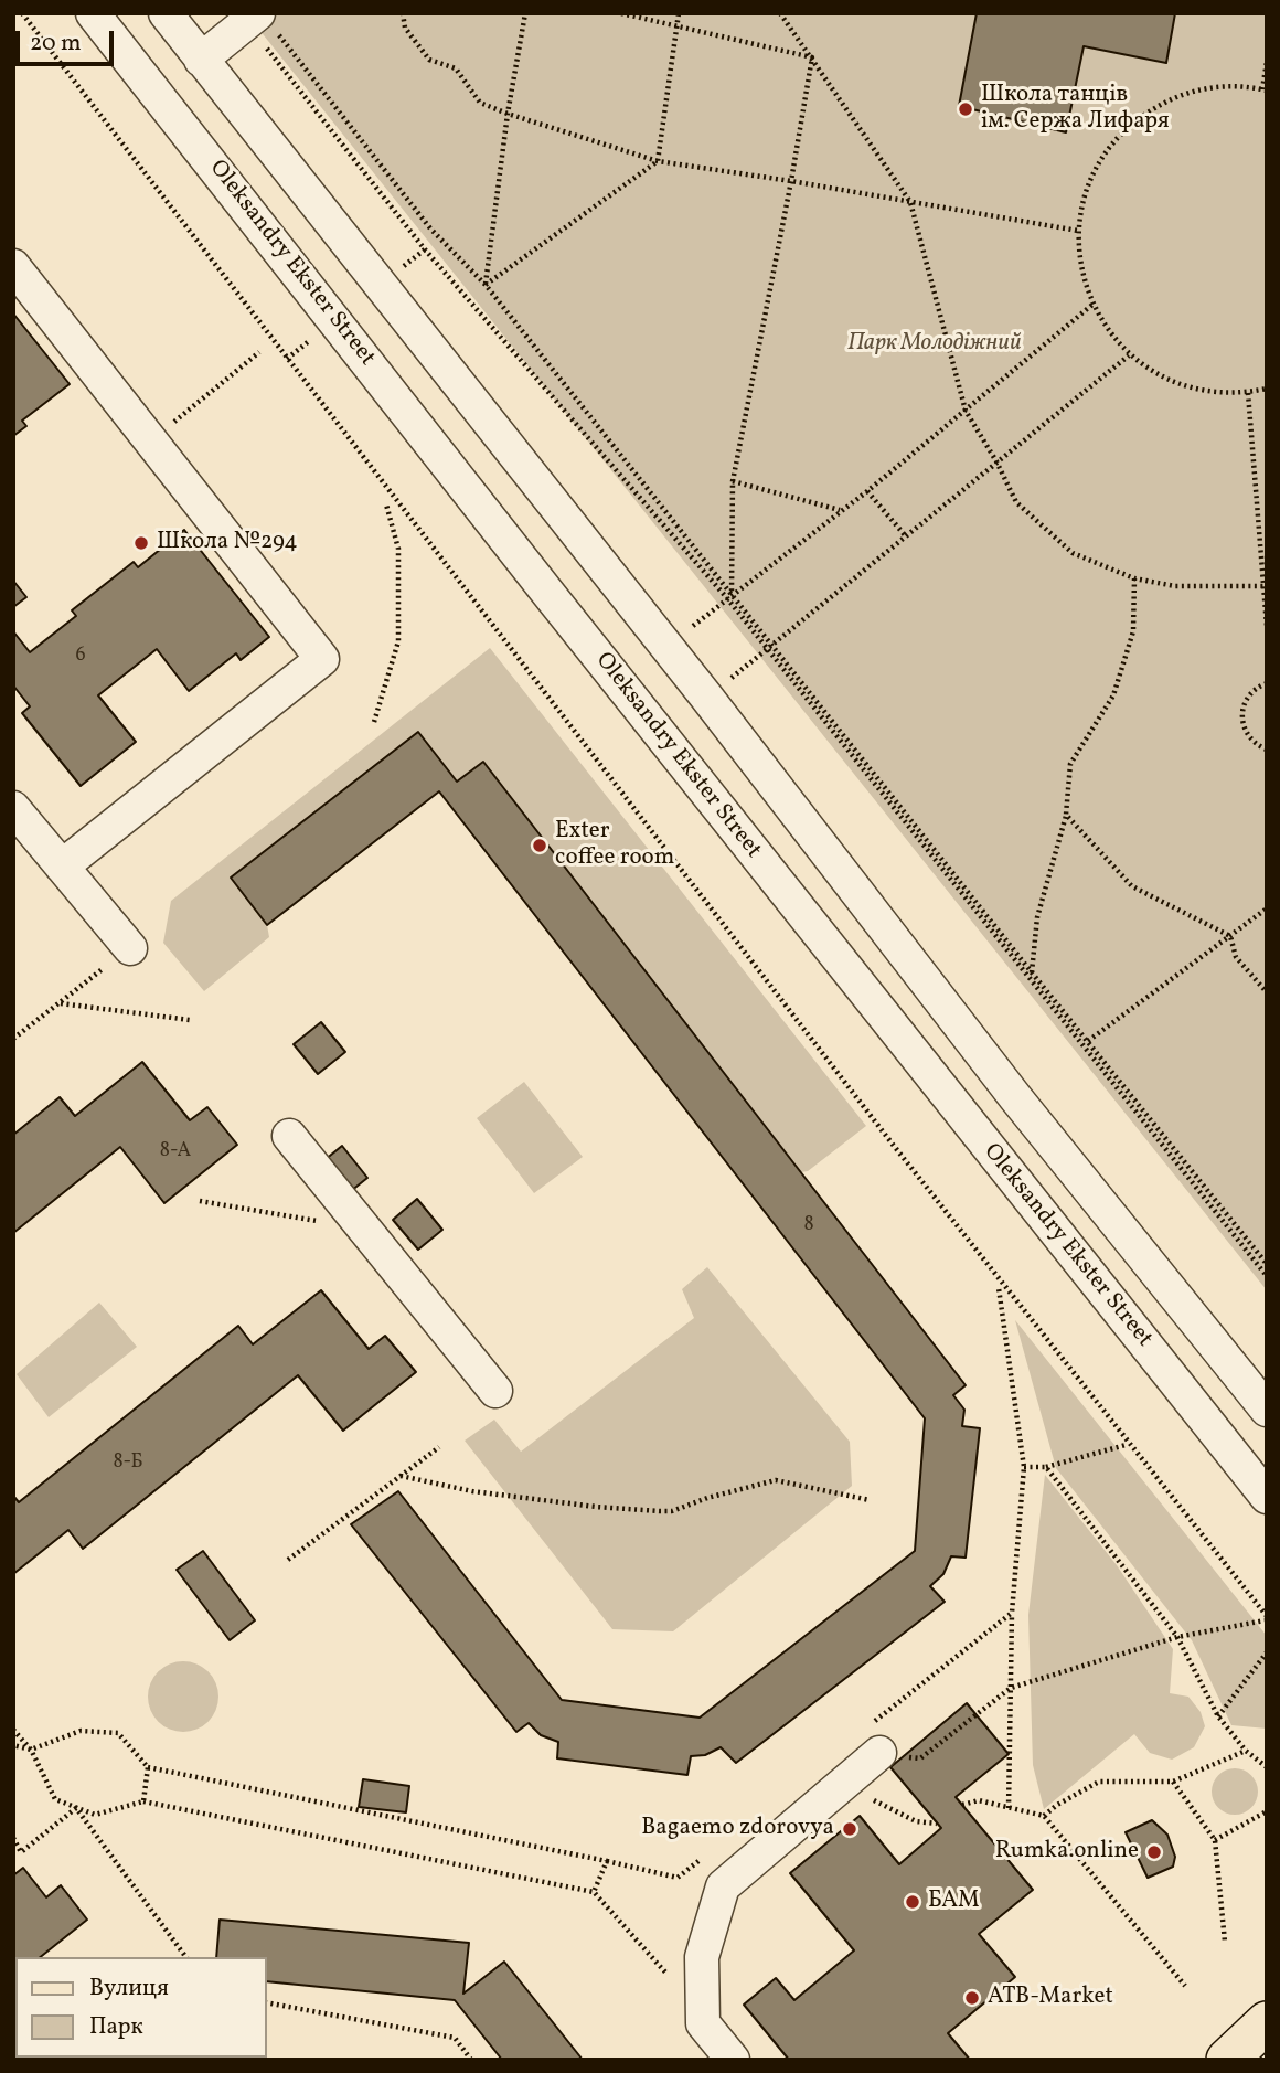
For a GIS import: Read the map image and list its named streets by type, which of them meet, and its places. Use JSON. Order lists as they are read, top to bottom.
{
  "streets": {
    "street": ["Oleksandry Ekster Street"]
  },
  "parks": ["Парк Молодіжний"],
  "places": [
    "Школа танців ім. Сержа Лифаря",
    "Школа №294",
    "Exter coffee room",
    "Bagaemo zdorovya",
    "Rumka.online",
    "БАМ",
    "ATB-Market"
  ],
  "house_numbers": [
    "6",
    "8-А",
    "8",
    "8-Б"
  ],
  "legend": ["Вулиця", "Парк"],
  "scale_bar": "20 m"
}
